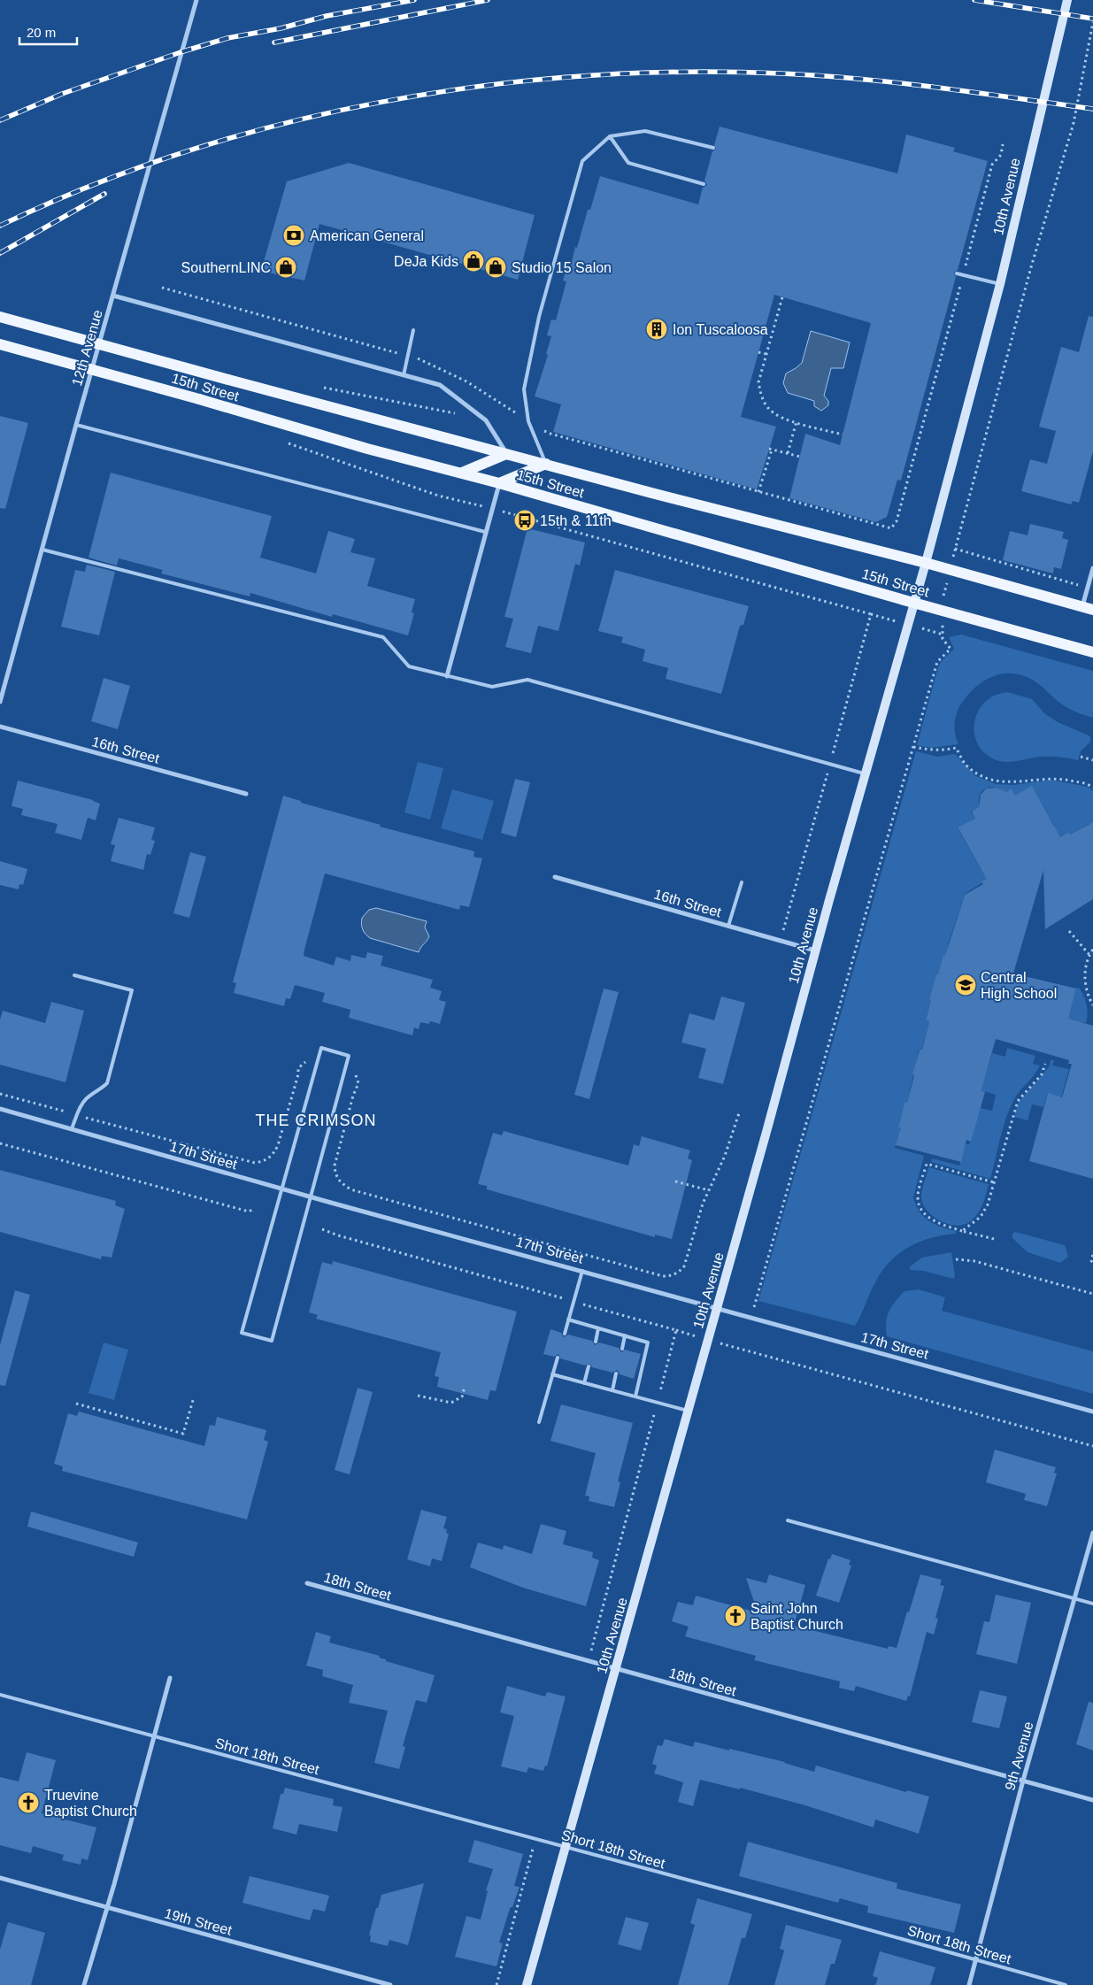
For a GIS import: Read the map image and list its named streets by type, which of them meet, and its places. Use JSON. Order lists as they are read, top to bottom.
{
  "streets": {
    "main road": ["10th Avenue", "15th Street"],
    "street": [
      "12th Avenue",
      "16th Street",
      "17th Street",
      "18th Street",
      "9th Avenue",
      "19th Street"
    ],
    "lane": ["Short 18th Street"]
  },
  "crossings": [
    ["10th Avenue", "15th Street"],
    ["10th Avenue", "16th Street"],
    ["10th Avenue", "17th Street"],
    ["10th Avenue", "18th Street"],
    ["10th Avenue", "Short 18th Street"],
    ["18th Street", "9th Avenue"],
    ["Short 18th Street", "9th Avenue"]
  ],
  "districts": ["THE CRIMSON"],
  "places": {
    "bank": ["American General"],
    "shop": ["DeJa Kids", "SouthernLINC", "Studio 15 Salon"],
    "building": ["Ion Tuscaloosa"],
    "bus stop": ["15th & 11th"],
    "school or university": ["Central High School"],
    "church": ["Saint John Baptist Church", "Truevine Baptist Church"]
  },
  "scale_bar": "20 m"
}
